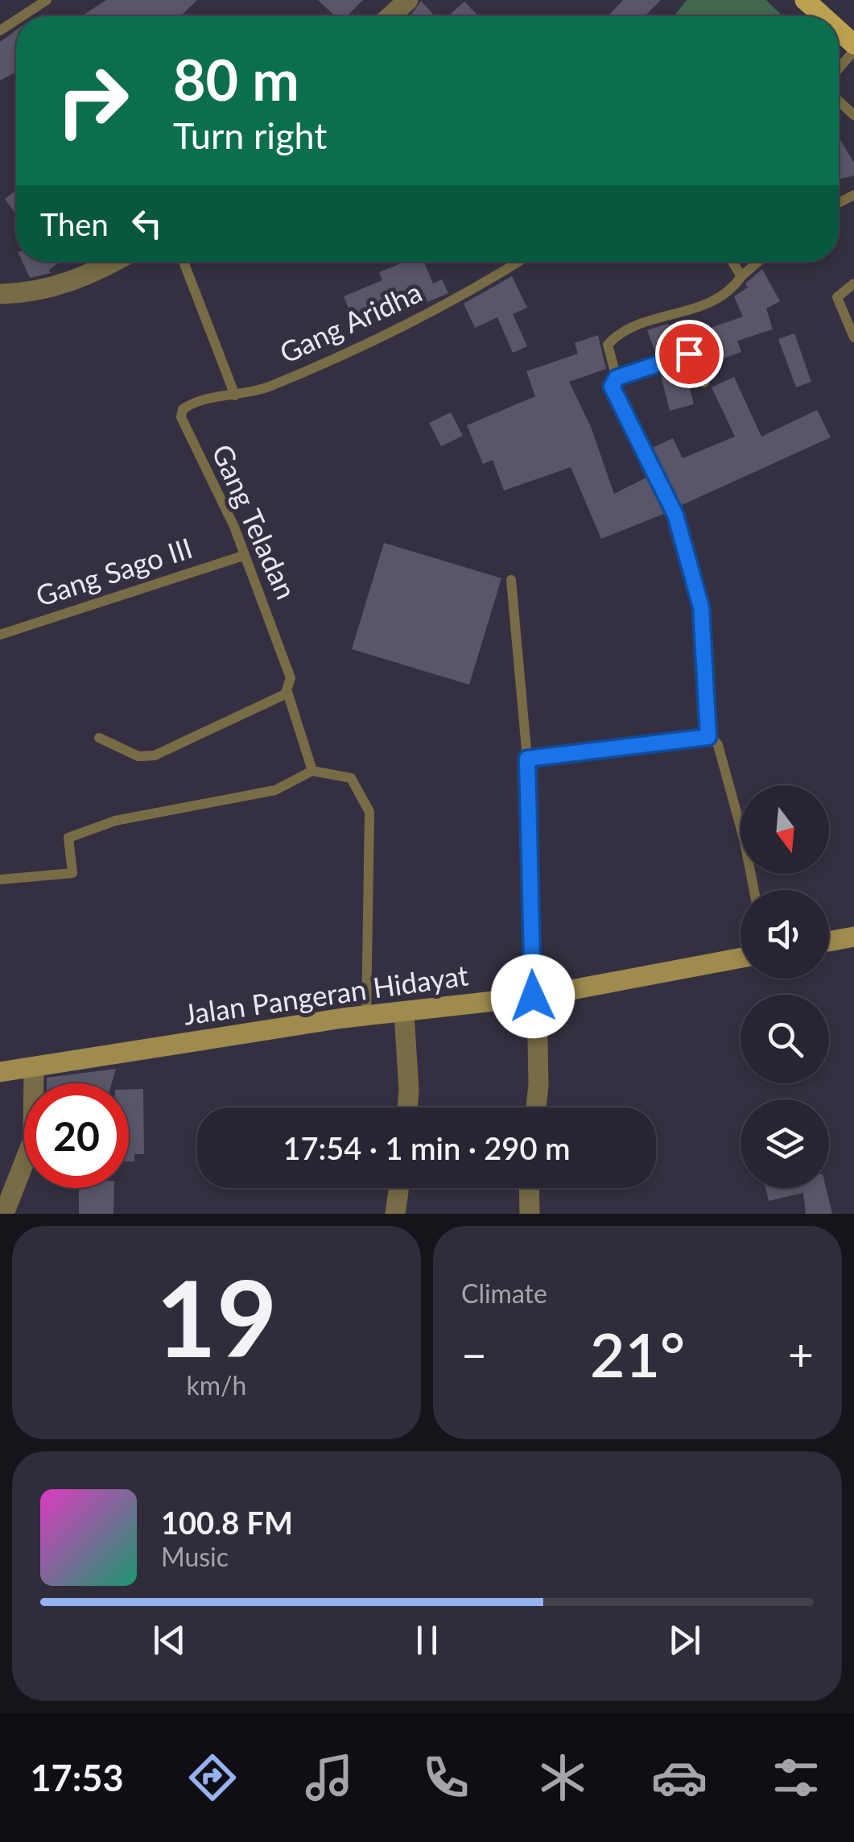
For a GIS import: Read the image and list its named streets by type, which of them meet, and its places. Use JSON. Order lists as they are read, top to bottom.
{
  "streets": {
    "main road": ["Jalan Pangeran Hidayat"],
    "lane": ["Gang Aridha", "Gang Teladan", "Gang Sago III"]
  },
  "crossings": [
    ["Gang Aridha", "Gang Teladan"],
    ["Gang Teladan", "Gang Sago III"]
  ],
  "north": "bottom",
  "page": {
    "turn": ["80 m", "Turn right"],
    "then": "Then",
    "limit": "20",
    "trip": "17:54 · 1 min · 290 m",
    "tile": [
      ["19", "km/h"],
      "Climate"
    ],
    "heat": ["−", "21°", "+"],
    "song": ["100.8 FM", "Music"],
    "tabs": "17:53"
  }
}
